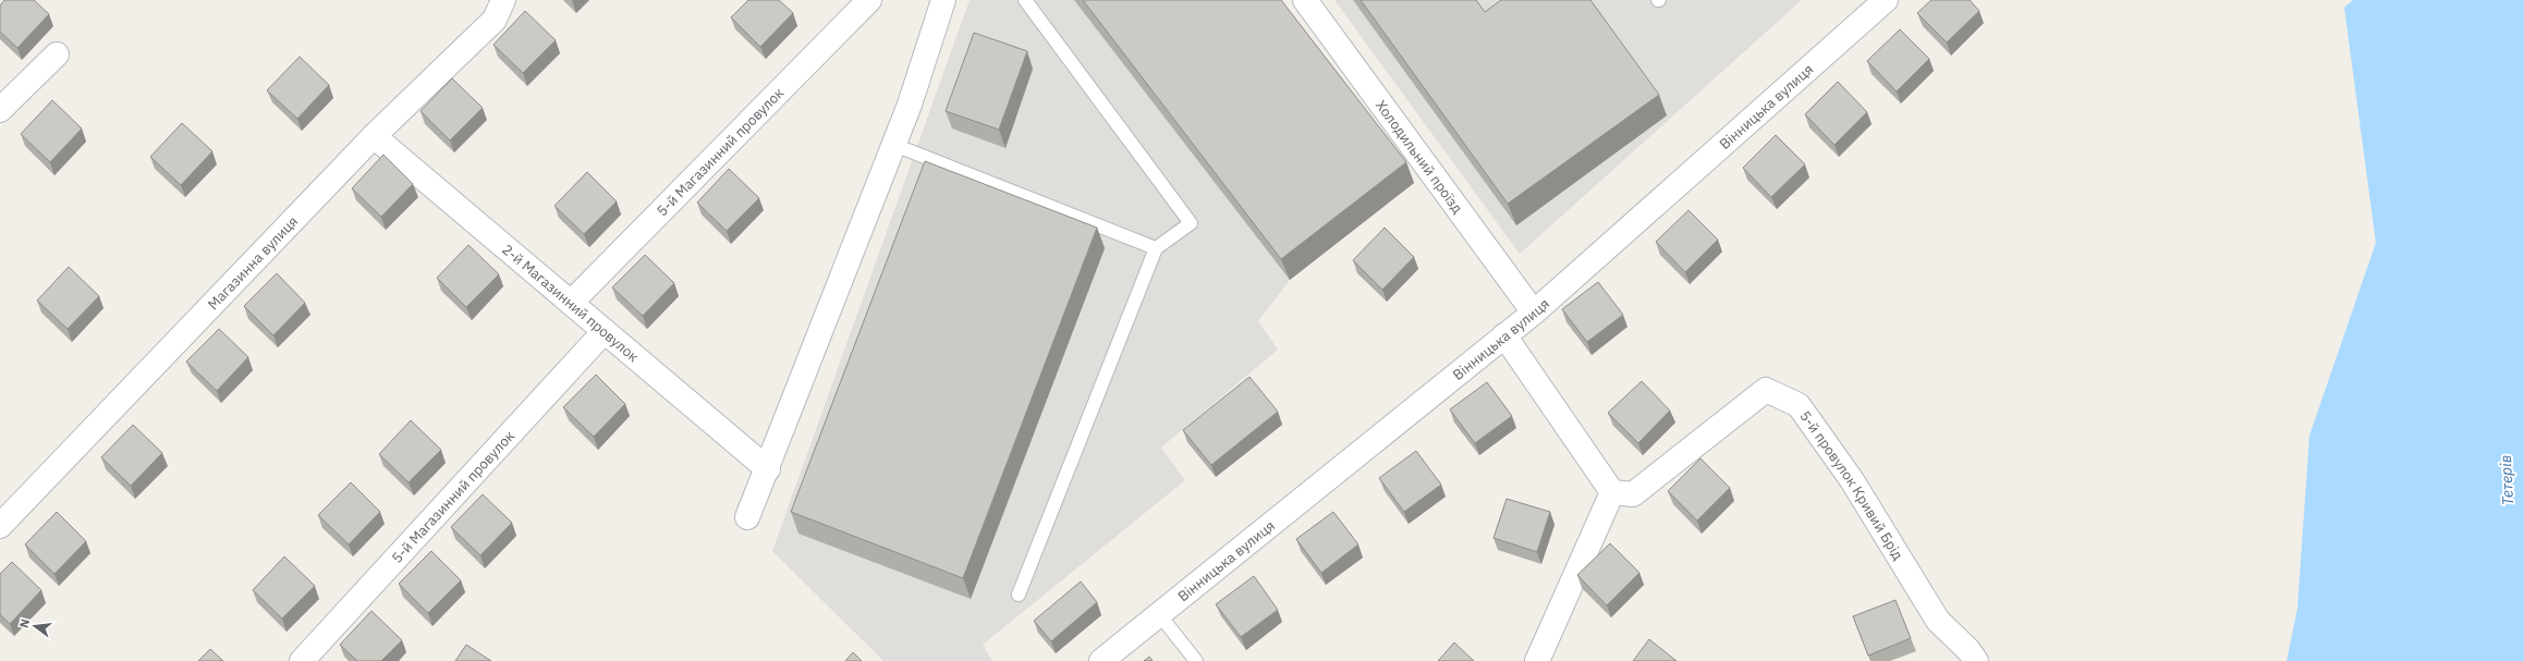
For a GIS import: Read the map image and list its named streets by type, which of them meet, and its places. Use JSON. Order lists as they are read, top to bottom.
{
  "streets": {
    "street": [
      "Вінницька вулиця",
      "5-й Магазинний провулок",
      "Холодильний проїзд",
      "Магазинна вулиця",
      "2-й Магазинний провулок",
      "5-й провулок Кривий Брід"
    ]
  },
  "crossings": [
    ["Вінницька вулиця", "Холодильний проїзд"],
    ["5-й Магазинний провулок", "2-й Магазинний провулок"],
    ["Магазинна вулиця", "2-й Магазинний провулок"]
  ],
  "water": ["Тетерів"],
  "north": "left"
}
